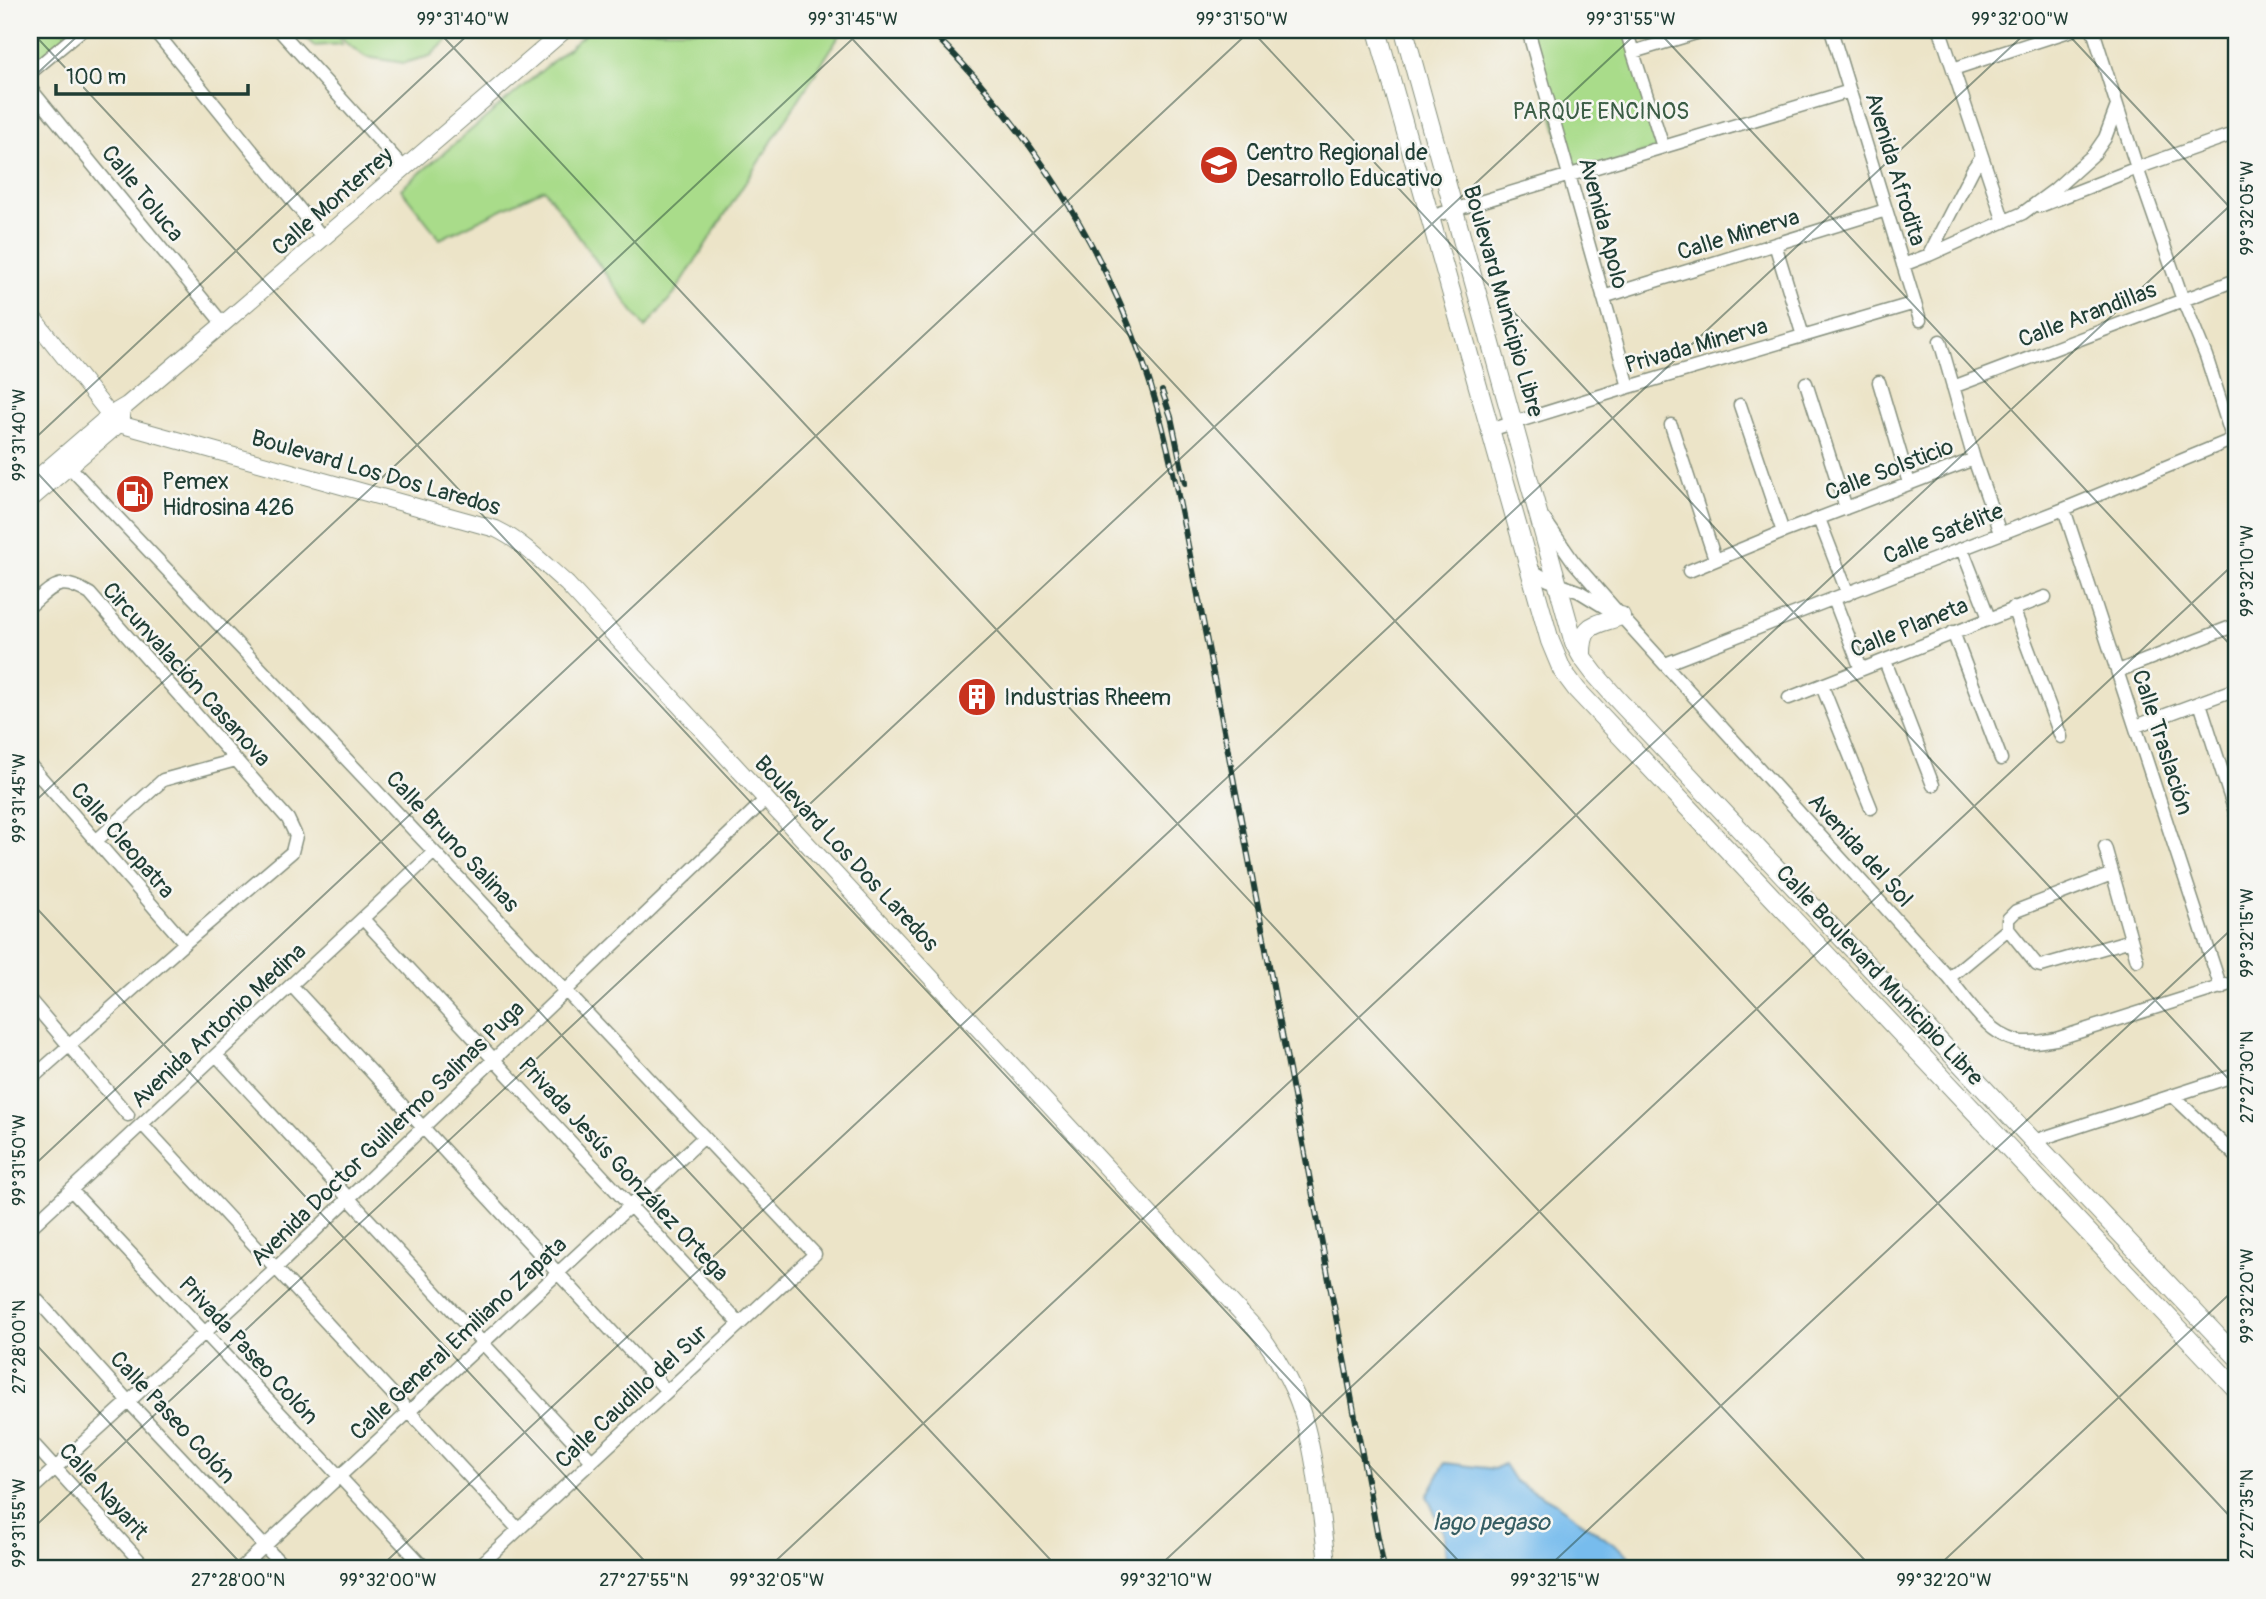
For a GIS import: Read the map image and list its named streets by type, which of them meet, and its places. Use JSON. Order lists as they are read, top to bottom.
{
  "streets": {
    "main road": ["Boulevard Municipio Libre", "Calle Boulevard Municipio Libre"],
    "street": [
      "Avenida Afrodita",
      "Calle Toluca",
      "Calle Monterrey",
      "Avenida Apolo",
      "Calle Minerva",
      "Calle Arandillas",
      "Privada Minerva",
      "Calle Solsticio",
      "Boulevard Los Dos Laredos",
      "Calle Satélite",
      "Calle Planeta",
      "Circunvalación Casanova",
      "Calle Traslación",
      "Calle Cleopatra",
      "Calle Bruno Salinas",
      "Avenida del Sol",
      "Avenida Antonio Medina",
      "Avenida Doctor Guillermo Salinas Puga",
      "Privada Jesús González Ortega",
      "Calle General Emiliano Zapata",
      "Privada Paseo Colón",
      "Calle Caudillo del Sur",
      "Calle Paseo Colón",
      "Calle Nayarit"
    ]
  },
  "crossings": [
    ["Avenida Afrodita", "Calle Minerva"],
    ["Avenida Afrodita", "Privada Minerva"],
    ["Calle Toluca", "Calle Monterrey"],
    ["Calle Monterrey", "Boulevard Los Dos Laredos"],
    ["Calle Monterrey", "Calle Bruno Salinas"],
    ["Avenida Apolo", "Calle Minerva"],
    ["Avenida Apolo", "Privada Minerva"],
    ["Boulevard Municipio Libre", "Privada Minerva"],
    ["Boulevard Municipio Libre", "Avenida del Sol"],
    ["Boulevard Municipio Libre", "Calle Boulevard Municipio Libre"],
    ["Calle Solsticio", "Calle Satélite"],
    ["Boulevard Los Dos Laredos", "Avenida Doctor Guillermo Salinas Puga"],
    ["Calle Satélite", "Calle Traslación"],
    ["Calle Satélite", "Avenida del Sol"],
    ["Circunvalación Casanova", "Calle Cleopatra"],
    ["Calle Traslación", "Avenida del Sol"],
    ["Calle Bruno Salinas", "Avenida Antonio Medina"],
    ["Calle Bruno Salinas", "Avenida Doctor Guillermo Salinas Puga"],
    ["Calle Bruno Salinas", "Calle General Emiliano Zapata"],
    ["Calle Bruno Salinas", "Calle Caudillo del Sur"],
    ["Avenida Antonio Medina", "Privada Jesús González Ortega"],
    ["Avenida Antonio Medina", "Privada Paseo Colón"],
    ["Avenida Doctor Guillermo Salinas Puga", "Privada Jesús González Ortega"],
    ["Avenida Doctor Guillermo Salinas Puga", "Privada Paseo Colón"],
    ["Avenida Doctor Guillermo Salinas Puga", "Calle Paseo Colón"],
    ["Avenida Doctor Guillermo Salinas Puga", "Calle Nayarit"],
    ["Privada Jesús González Ortega", "Calle General Emiliano Zapata"],
    ["Privada Jesús González Ortega", "Calle Caudillo del Sur"],
    ["Calle General Emiliano Zapata", "Privada Paseo Colón"],
    ["Calle General Emiliano Zapata", "Calle Paseo Colón"]
  ],
  "water": ["lago pegaso"],
  "parks": ["PARQUE ENCINOS"],
  "places": {
    "school or university": ["Centro Regional de Desarrollo Educativo"],
    "fuel station": ["Pemex Hidrosina 426"],
    "building": ["Industrias Rheem"]
  },
  "scale_bar": "100 m",
  "coordinates": [
    "99°31'40\"W",
    "99°31'45\"W",
    "99°31'50\"W",
    "99°31'55\"W",
    "99°32'00\"W",
    "99°32'05\"W",
    "99°32'10\"W",
    "99°32'15\"W",
    "27°27'30\"N",
    "99°32'20\"W",
    "27°28'00\"N",
    "27°27'35\"N",
    "27°27'55\"N"
  ]
}
